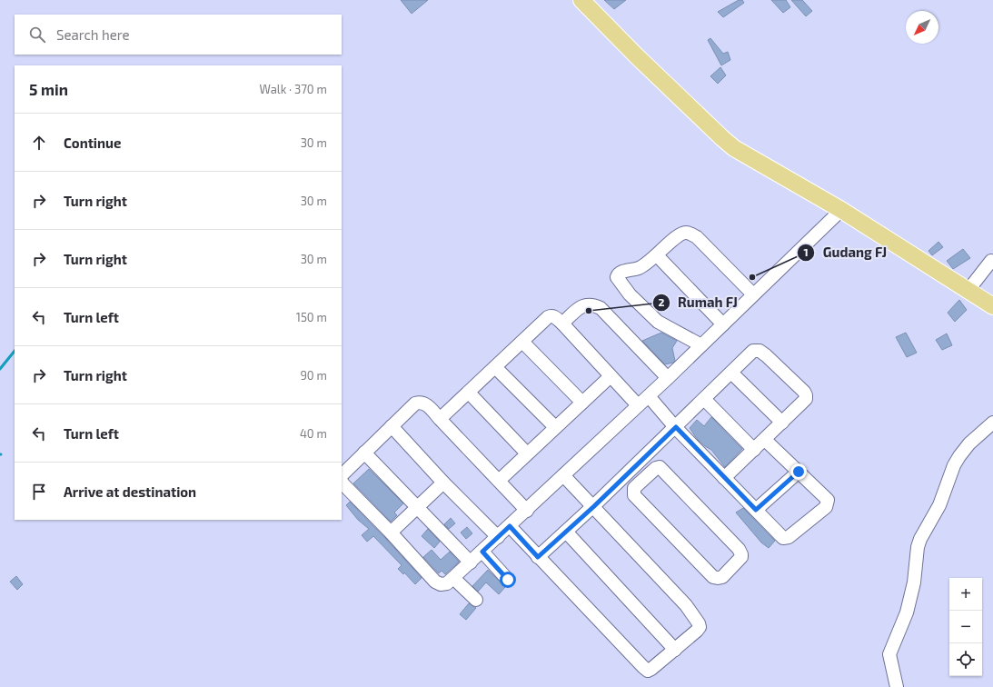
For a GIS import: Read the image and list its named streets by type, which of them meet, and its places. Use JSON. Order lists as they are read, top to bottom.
{
  "places": ["Gudang FJ", "Rumah FJ"],
  "north": "bottom left",
  "page": {
    "search": "Search here",
    "heading": ["5 min", "Walk · 370 m"],
    "list": [
      ["Continue", "30 m"],
      ["Turn right", "30 m"],
      ["Turn right", "30 m"],
      ["Turn left", "150 m"],
      ["Turn right", "90 m"],
      ["Turn left", "40 m"],
      "Arrive at destination"
    ],
    "map_buttons": ["+", "−"]
  }
}
